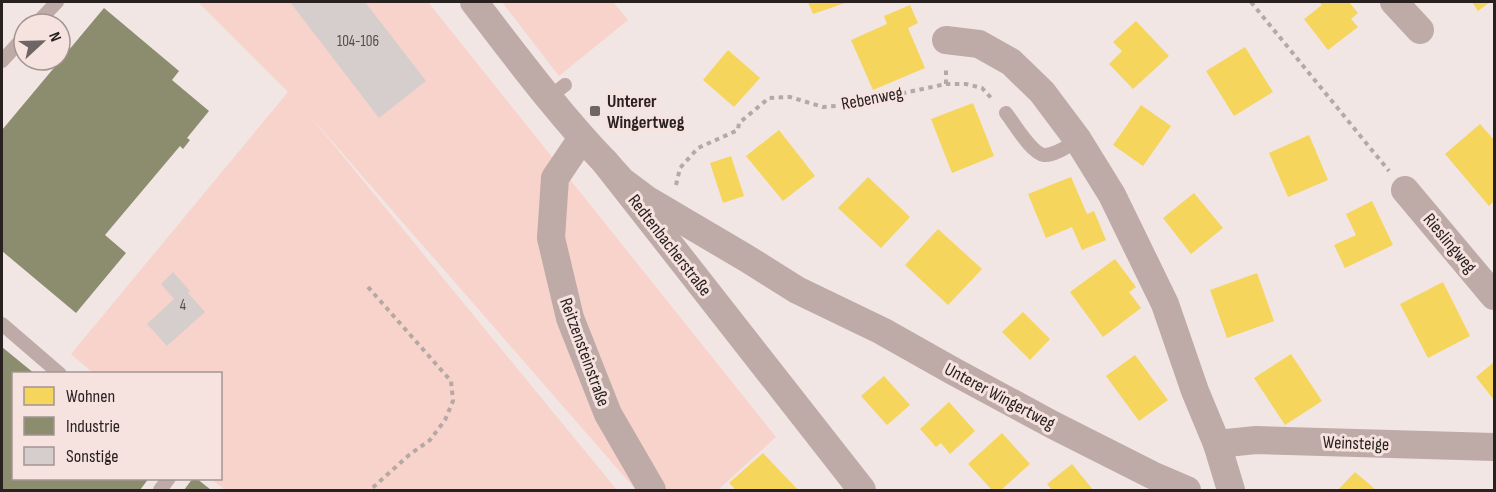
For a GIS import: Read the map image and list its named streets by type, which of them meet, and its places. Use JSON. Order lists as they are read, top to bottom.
{
  "streets": {
    "street": [
      "Rieslingweg",
      "Redtenbacherstraße",
      "Reitzensteinstraße",
      "Unterer Wingertweg",
      "Weinsteige"
    ],
    "path": ["Rebenweg"]
  },
  "crossings": [
    ["Rebenweg", "Unterer Wingertweg"],
    ["Redtenbacherstraße", "Reitzensteinstraße"],
    ["Redtenbacherstraße", "Unterer Wingertweg"]
  ],
  "places": {
    "transit": ["Unterer Wingertweg"]
  },
  "house_numbers": ["104-106", "4"],
  "legend": ["Wohnen", "Industrie", "Sonstige"],
  "north": "right"
}
